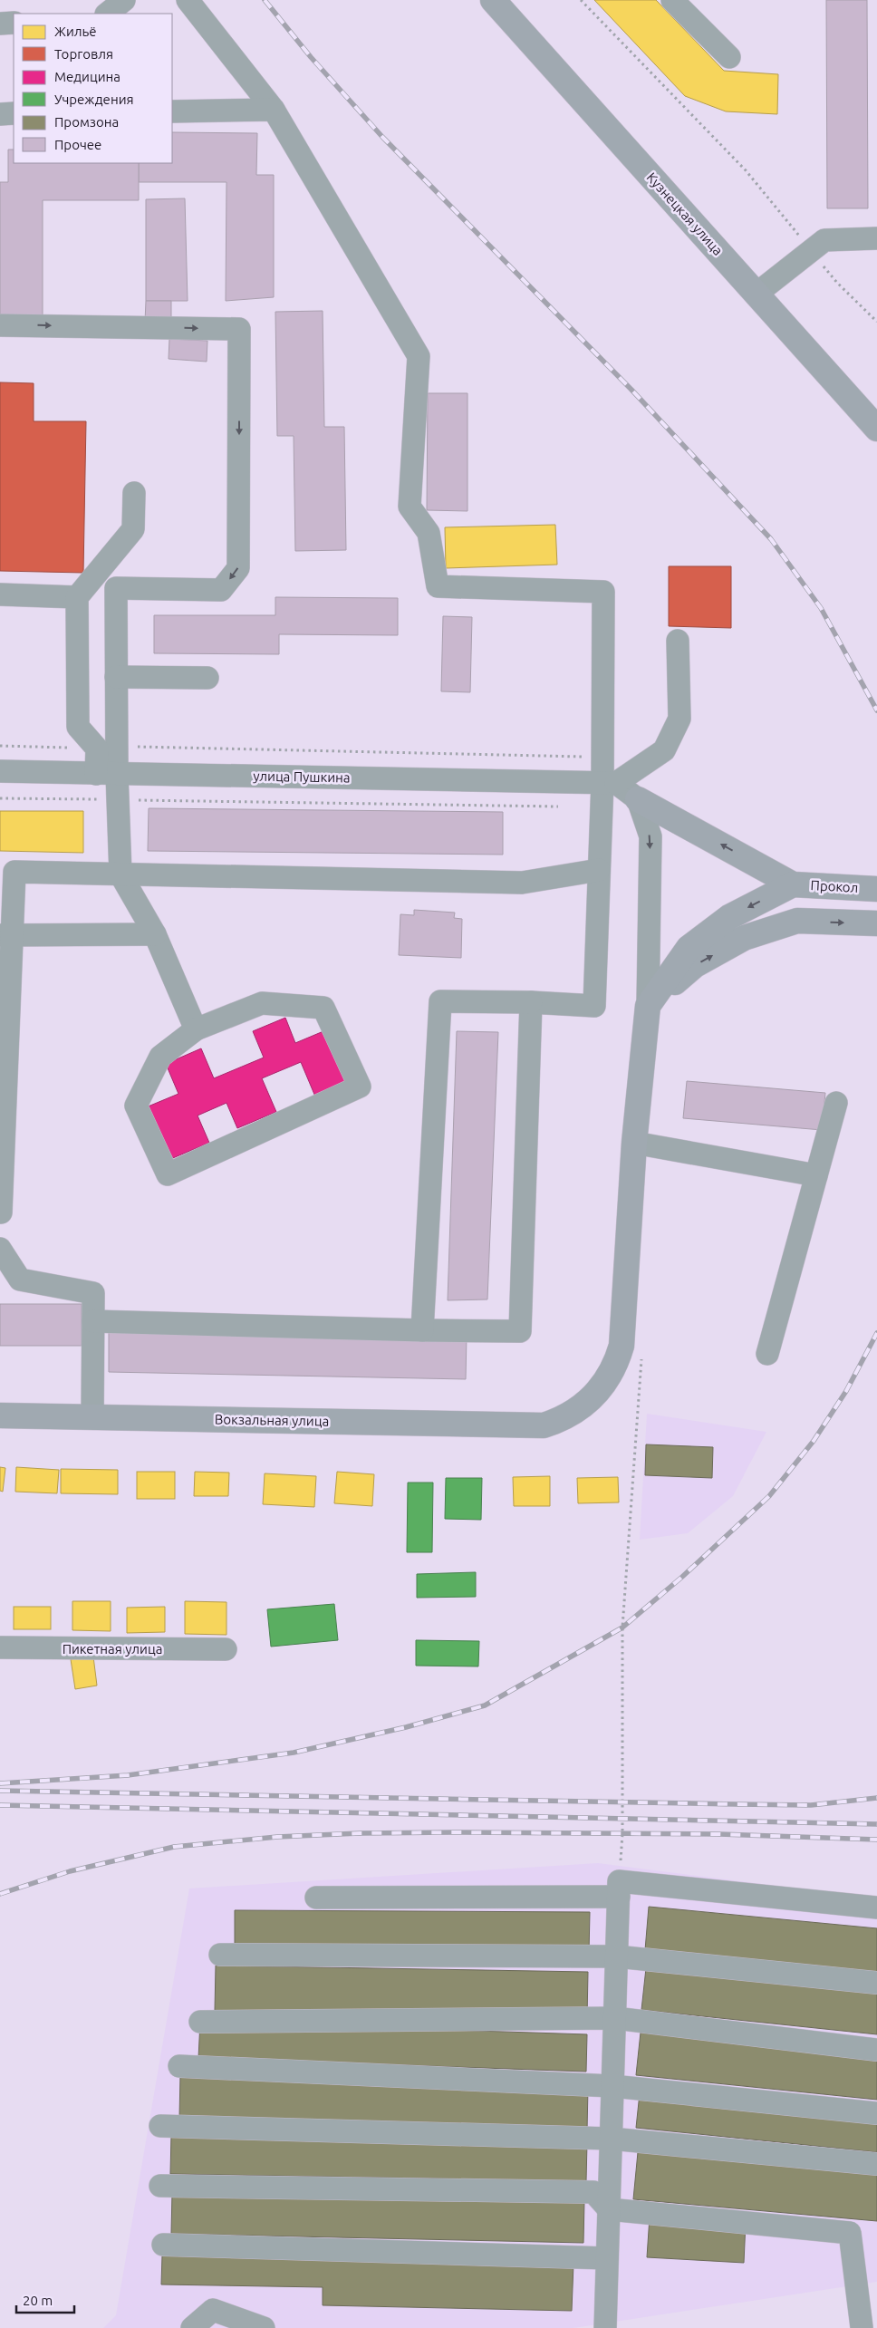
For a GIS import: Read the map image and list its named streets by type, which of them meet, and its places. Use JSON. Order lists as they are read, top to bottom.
{
  "streets": {
    "main road": ["Кузнецкая улица", "Прокол", "Вокзальная улица"],
    "street": ["улица Пушкина", "Пикетная улица"]
  },
  "legend": [
    "Жильё",
    "Торговля",
    "Медицина",
    "Учреждения",
    "Промзона",
    "Прочее"
  ],
  "scale_bar": "20 m"
}
